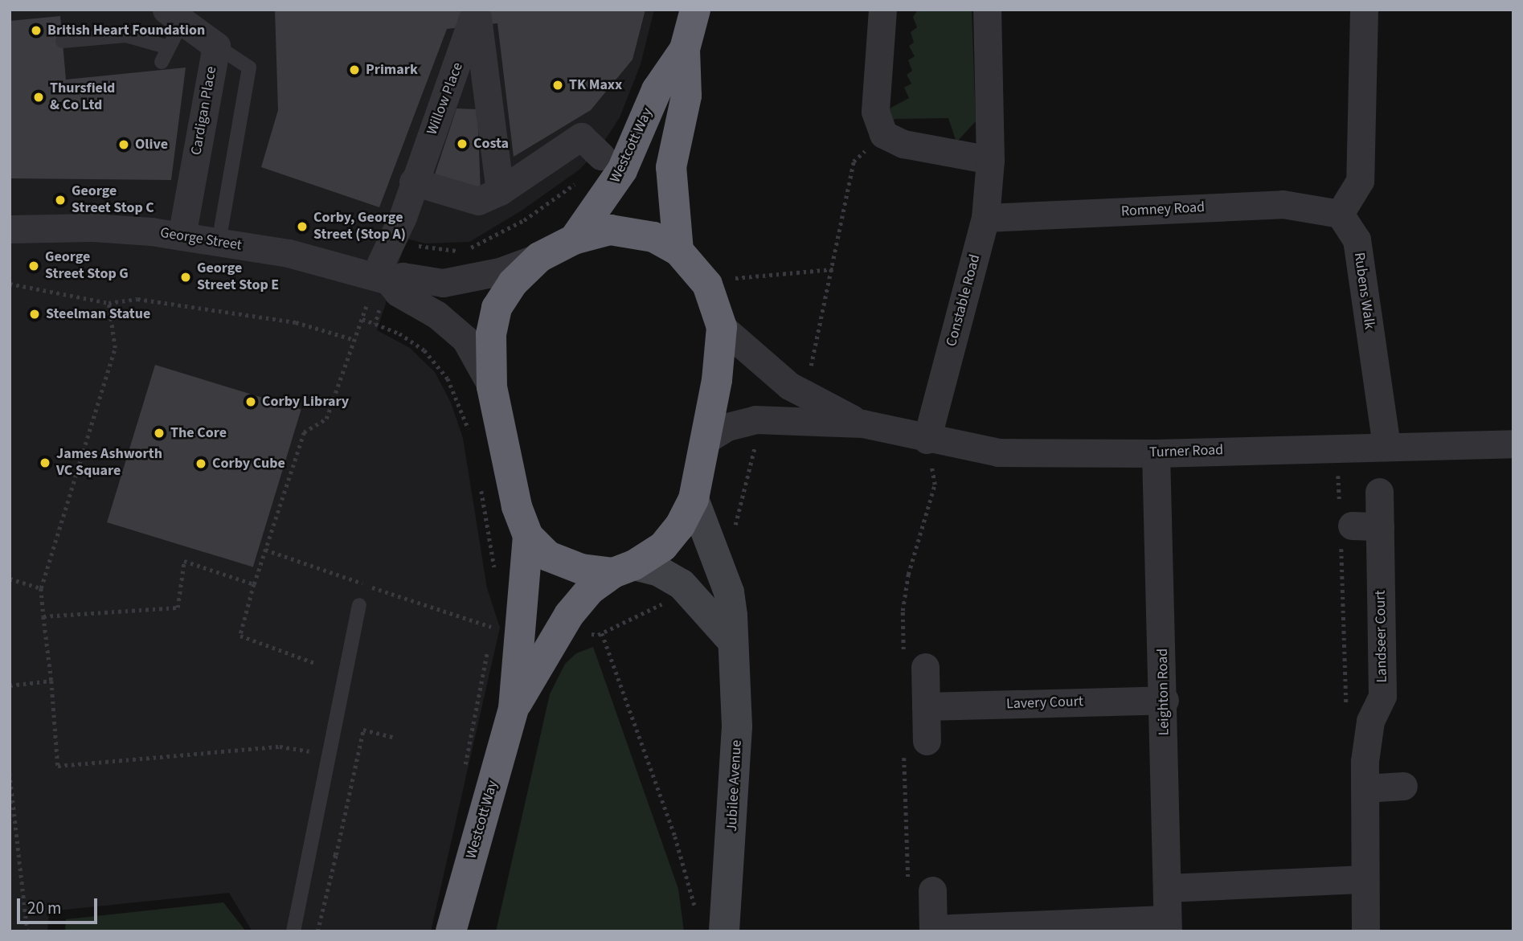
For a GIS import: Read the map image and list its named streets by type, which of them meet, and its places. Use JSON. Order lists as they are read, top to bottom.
{
  "streets": {
    "highway": ["Westcott Way"],
    "street": [
      "Willow Place",
      "Cardigan Place",
      "Romney Road",
      "George Street",
      "Rubens Walk",
      "Constable Road",
      "Turner Road",
      "Landseer Court",
      "Leighton Road",
      "Lavery Court",
      "Jubilee Avenue"
    ]
  },
  "crossings": [
    ["Willow Place", "George Street"],
    ["Cardigan Place", "George Street"],
    ["Westcott Way", "Turner Road"],
    ["Westcott Way", "Jubilee Avenue"],
    ["Romney Road", "Rubens Walk"],
    ["Romney Road", "Constable Road"],
    ["Rubens Walk", "Turner Road"],
    ["Constable Road", "Turner Road"],
    ["Turner Road", "Leighton Road"],
    ["Leighton Road", "Lavery Court"]
  ],
  "places": [
    "British Heart Foundation",
    "Primark",
    "TK Maxx",
    "Thursfield & Co Ltd",
    "Costa",
    "Olive",
    "George Street Stop C",
    "Corby, George Street (Stop A)",
    "George Street Stop G",
    "George Street Stop E",
    "Steelman Statue",
    "Corby Library",
    "The Core",
    "James Ashworth VC Square",
    "Corby Cube"
  ],
  "scale_bar": "20 m"
}
